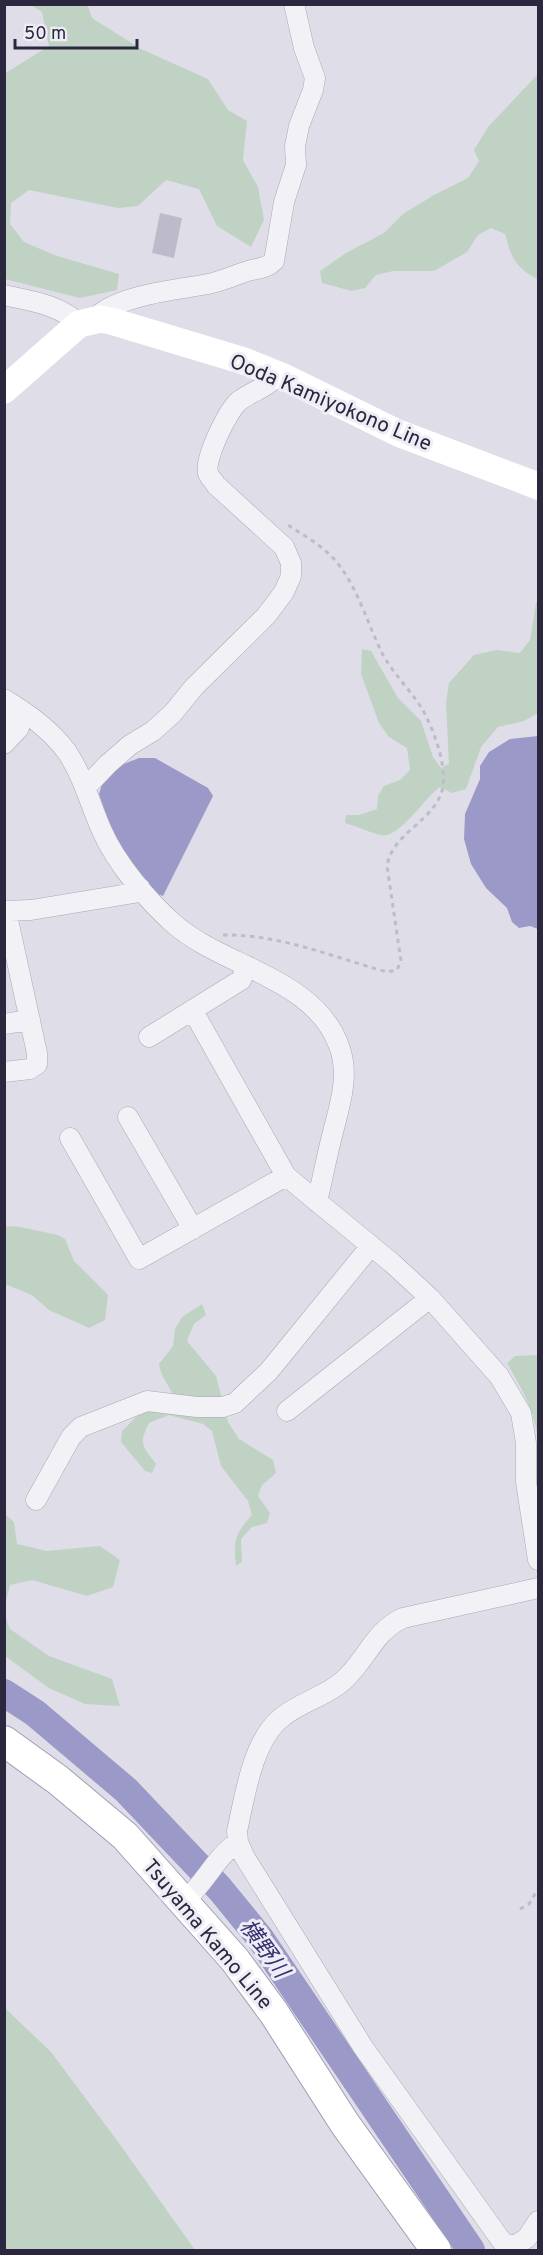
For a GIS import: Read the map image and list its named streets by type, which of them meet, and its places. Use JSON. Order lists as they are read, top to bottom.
{
  "streets": {
    "main road": ["Ooda Kamiyokono Line", "Tsuyama Kamo Line"]
  },
  "water": ["横野川"],
  "scale_bar": "50 m"
}
